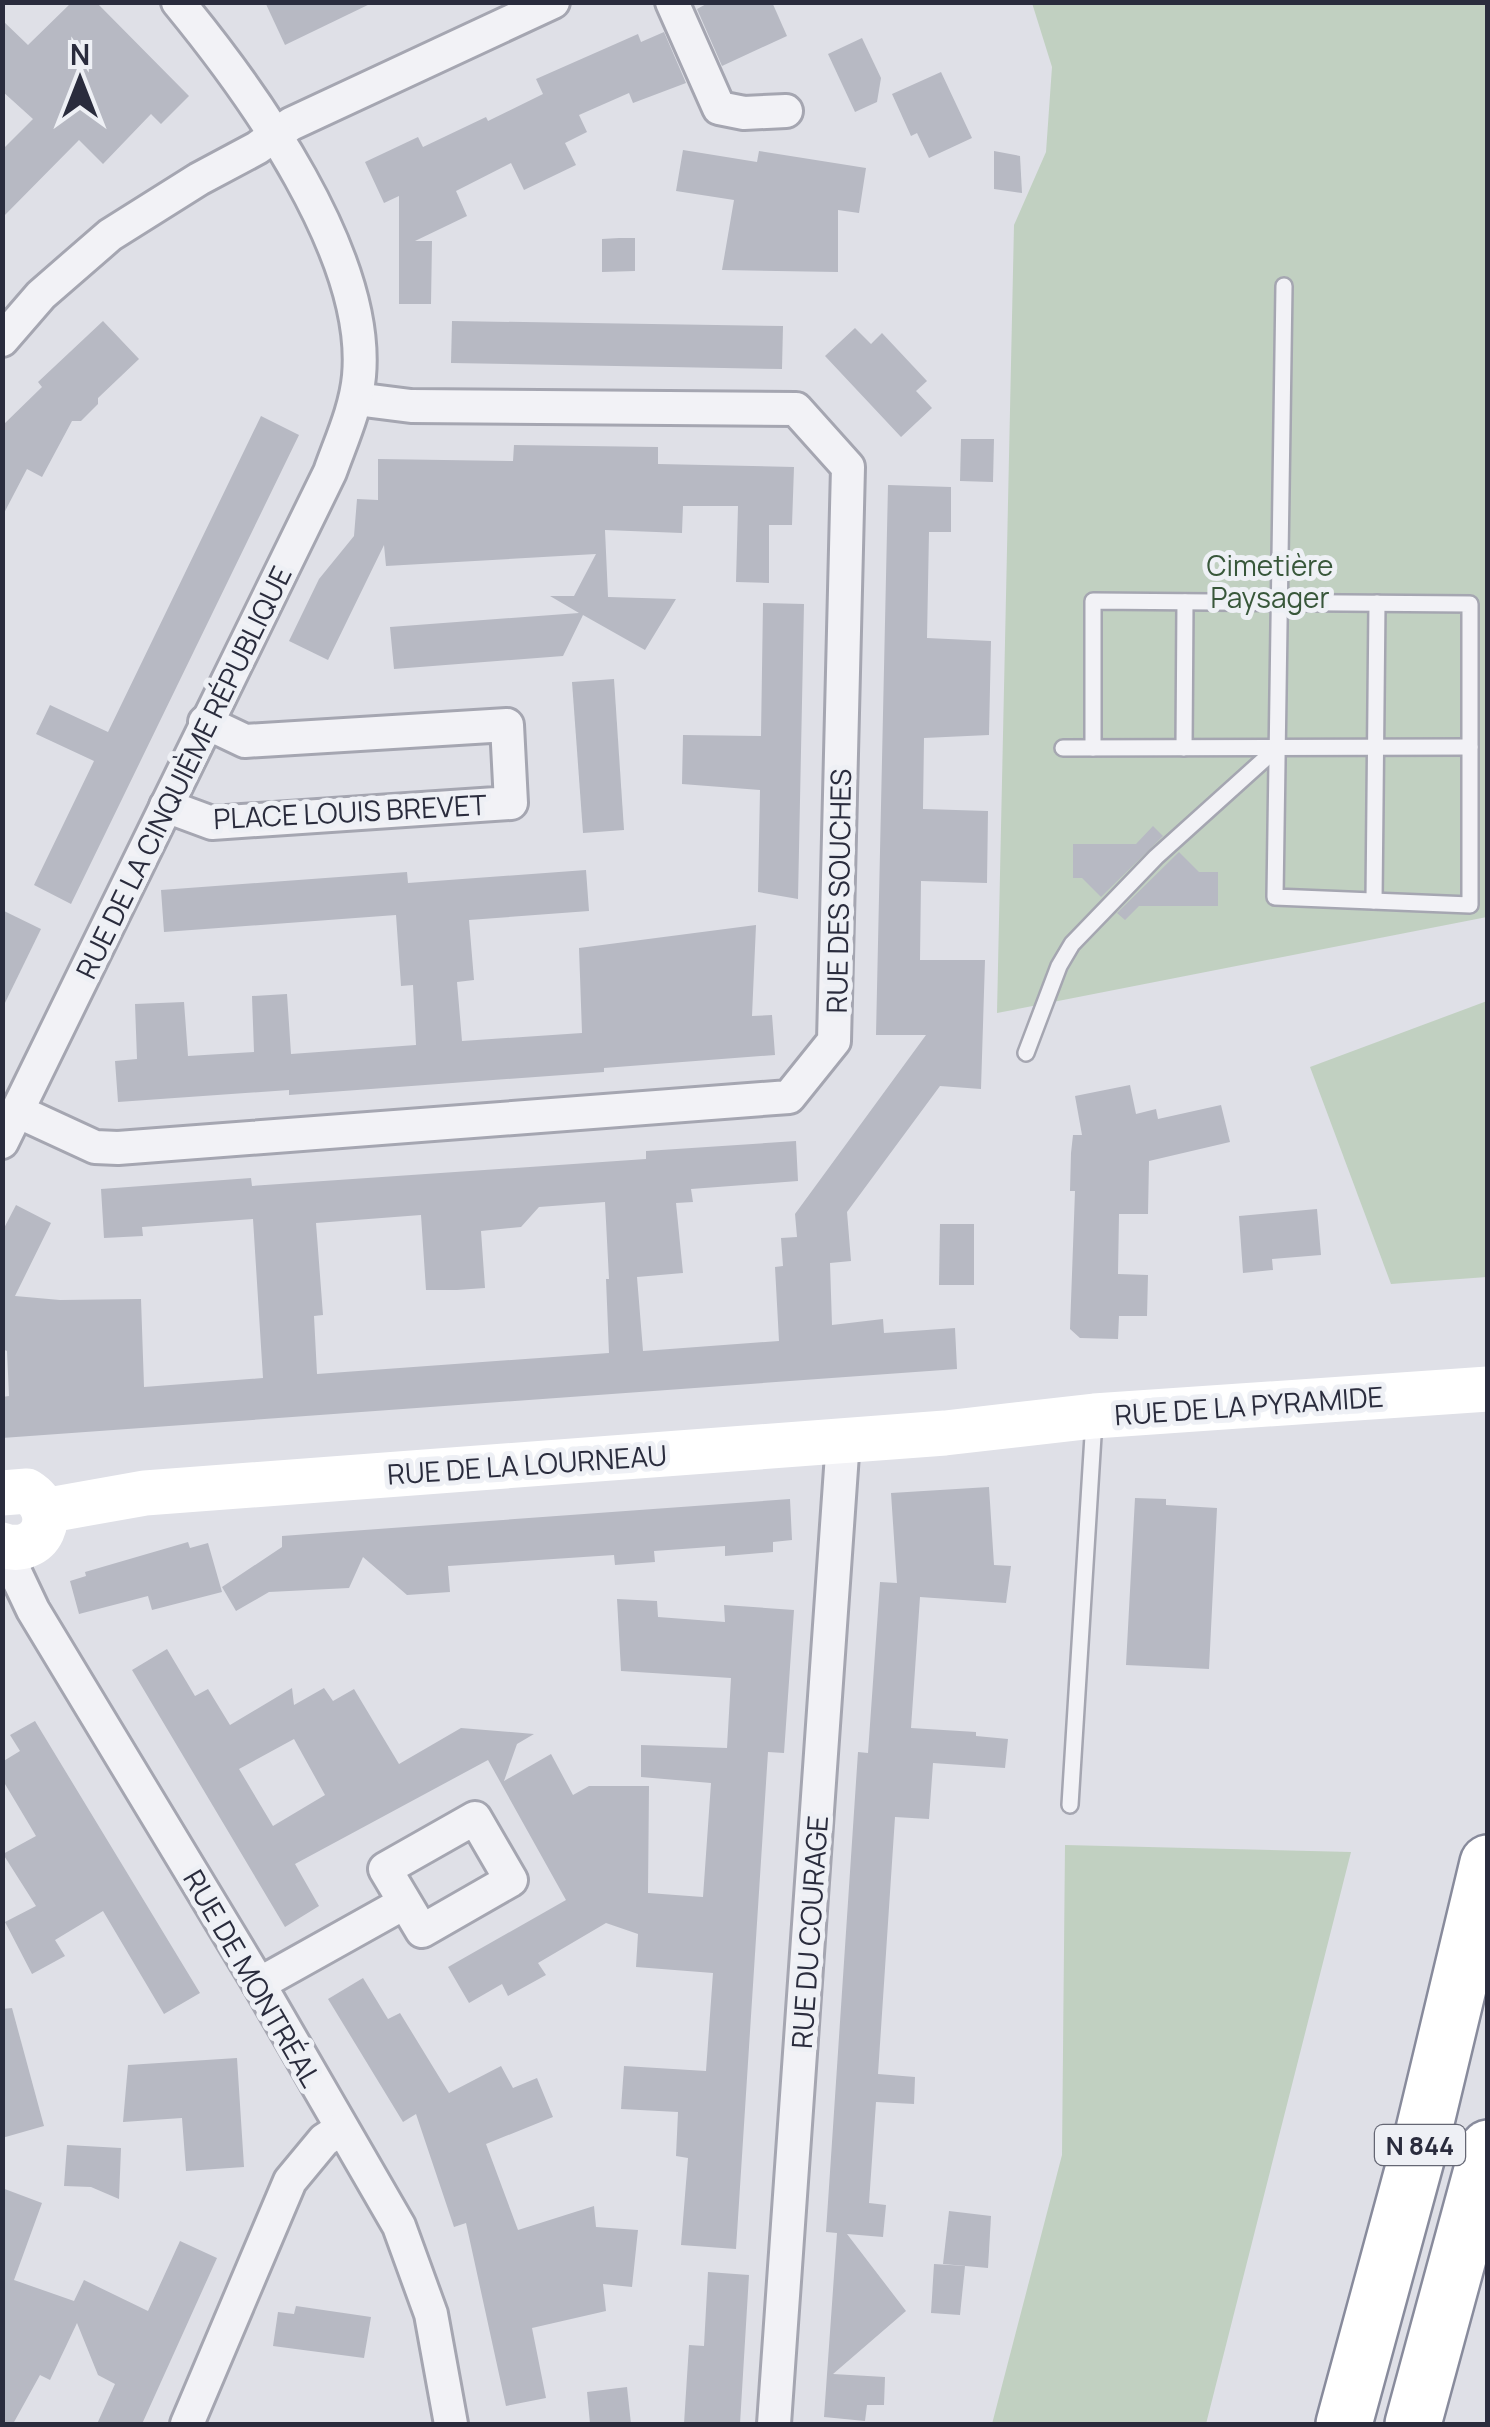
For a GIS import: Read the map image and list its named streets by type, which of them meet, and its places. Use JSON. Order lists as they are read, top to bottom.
{
  "streets": {
    "highway": ["N 844"],
    "street": [
      "RUE DE LA CINQUIÈME RÉPUBLIQUE",
      "PLACE LOUIS BREVET",
      "RUE DES SOUCHES",
      "RUE DE LA PYRAMIDE",
      "RUE DE LA LOURNEAU",
      "RUE DU COURAGE",
      "RUE DE MONTRÉAL"
    ]
  },
  "crossings": [
    ["RUE DE LA CINQUIÈME RÉPUBLIQUE", "PLACE LOUIS BREVET"],
    ["RUE DE LA CINQUIÈME RÉPUBLIQUE", "RUE DES SOUCHES"],
    ["RUE DE LA PYRAMIDE", "RUE DE LA LOURNEAU"],
    ["RUE DE LA LOURNEAU", "RUE DU COURAGE"]
  ],
  "parks": ["Cimetière Paysager"],
  "north": "top"
}
